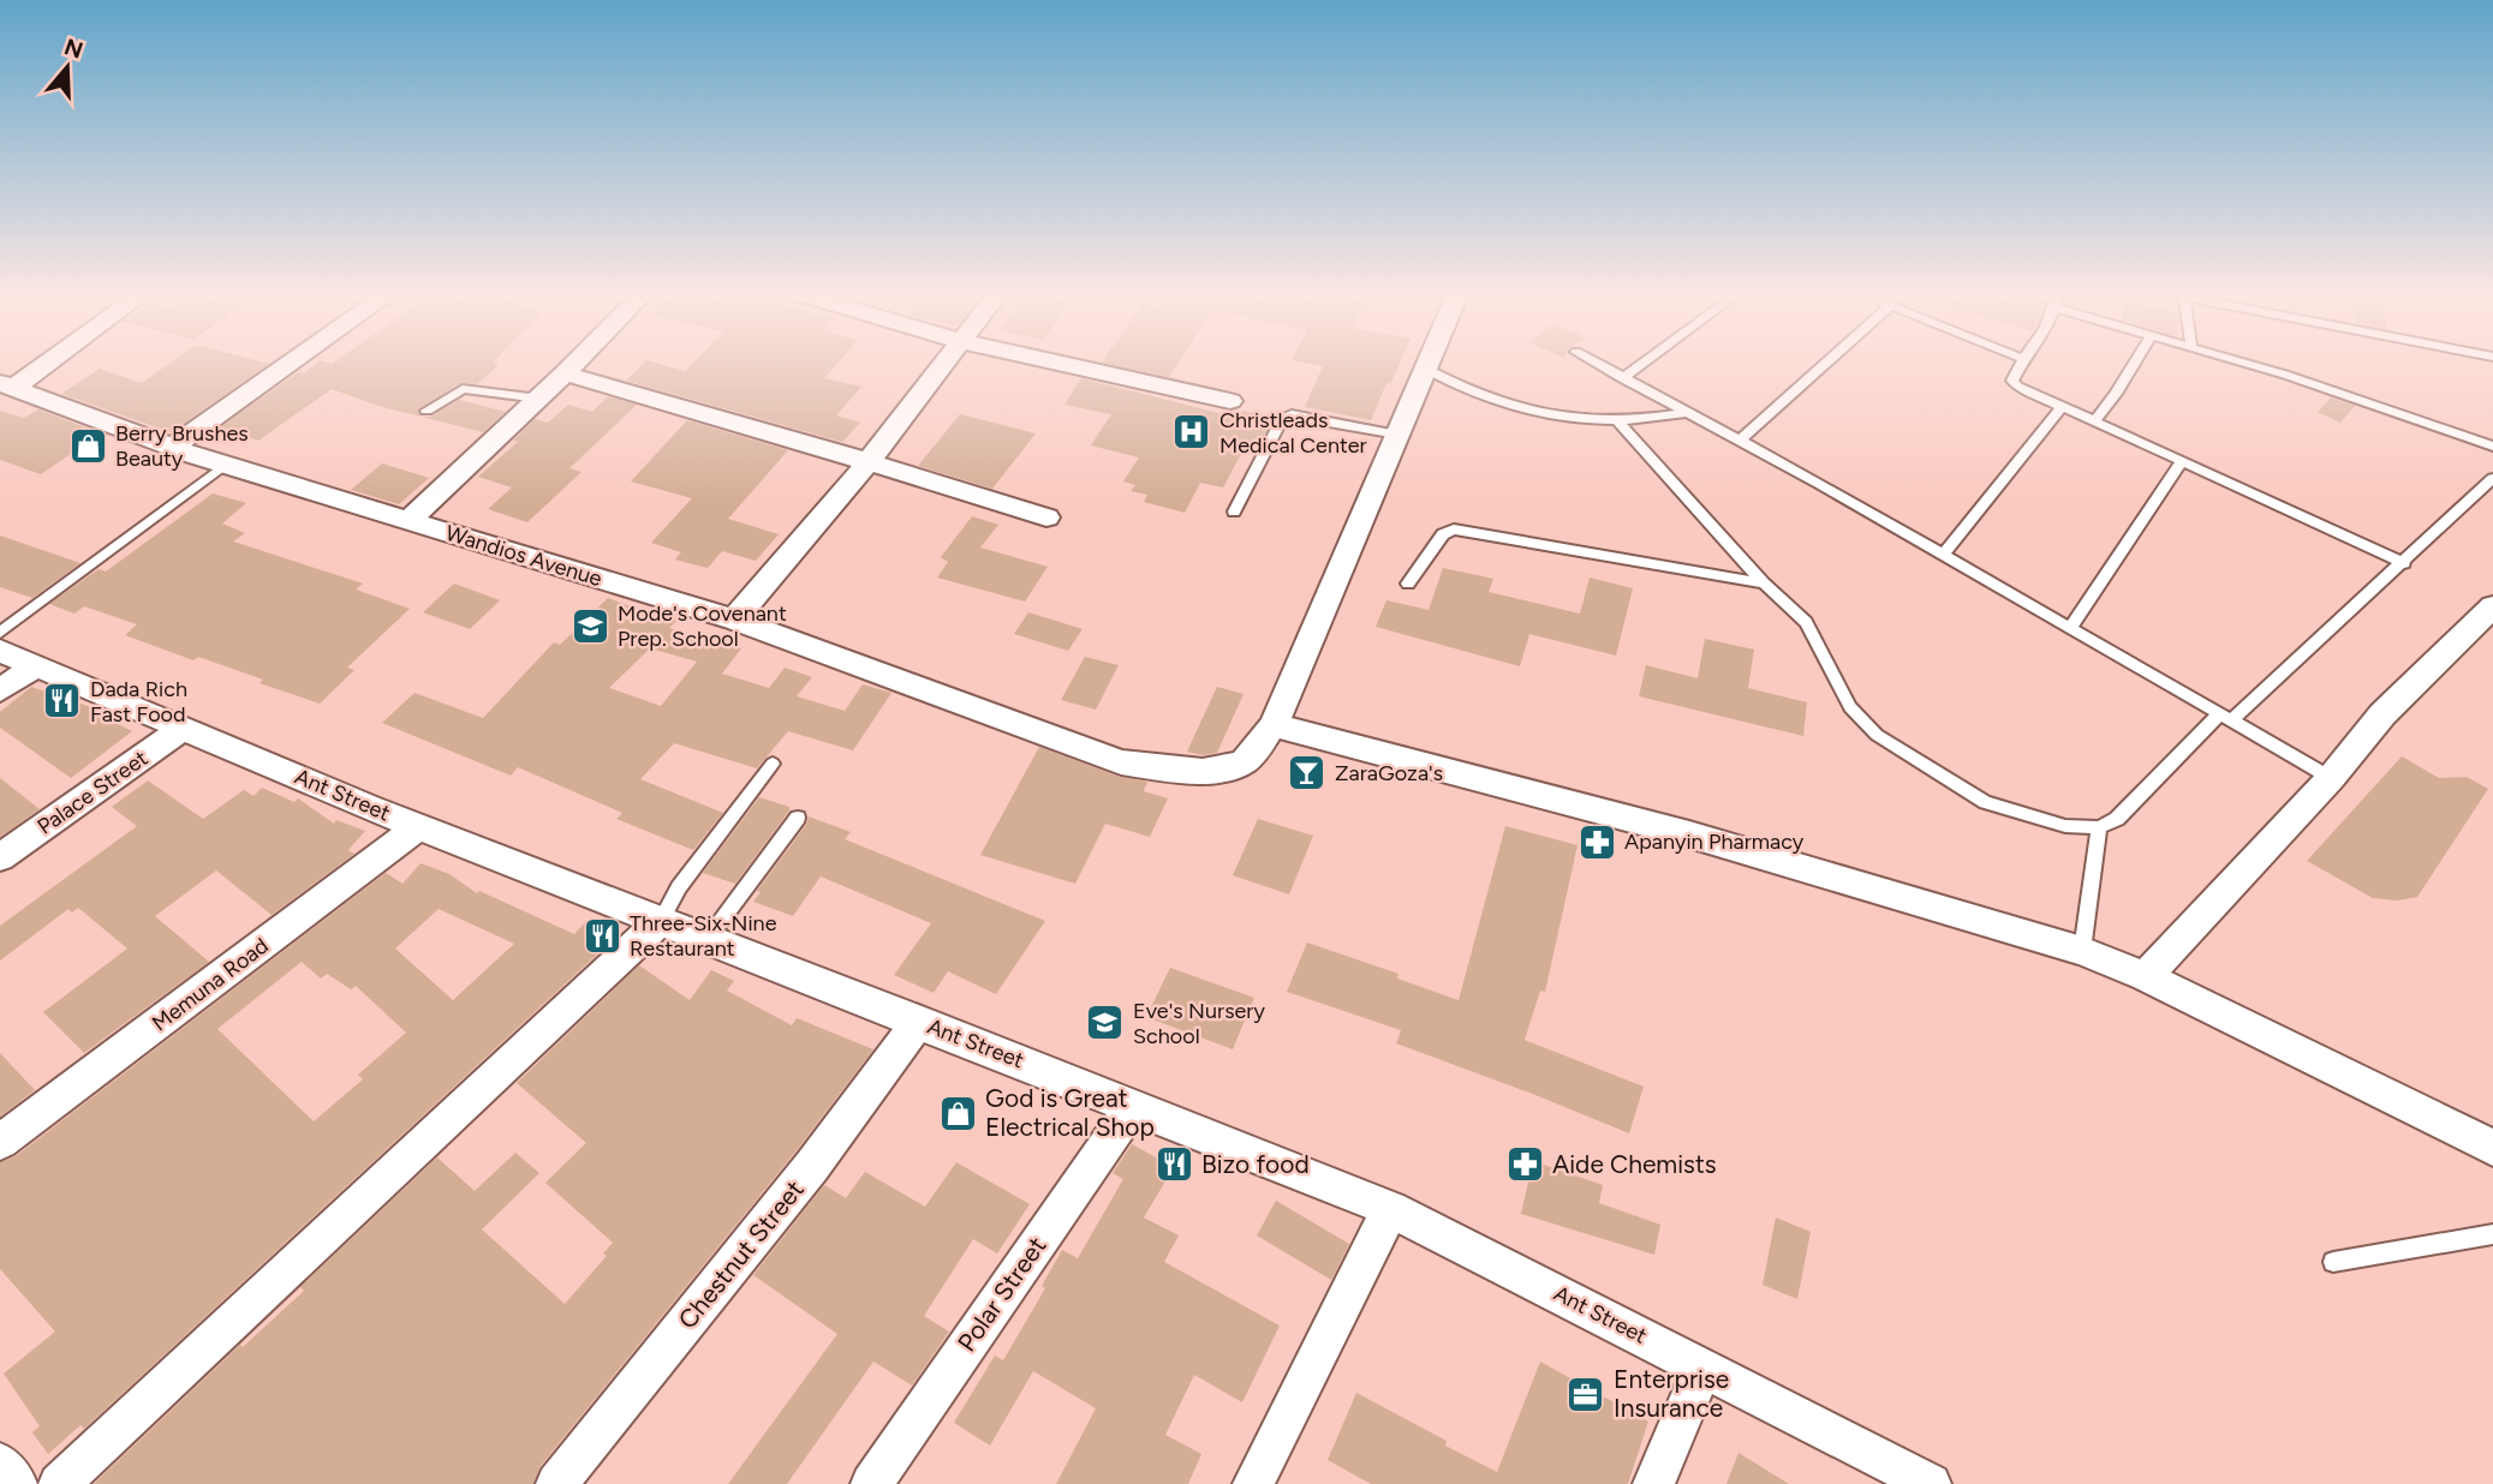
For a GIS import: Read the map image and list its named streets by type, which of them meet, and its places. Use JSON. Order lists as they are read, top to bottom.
{
  "streets": {
    "street": [
      "Wandios Avenue",
      "Palace Street",
      "Ant Street",
      "Memuna Road",
      "Chestnut Street",
      "Polar Street"
    ]
  },
  "crossings": [
    ["Palace Street", "Ant Street"],
    ["Ant Street", "Memuna Road"],
    ["Ant Street", "Chestnut Street"],
    ["Ant Street", "Polar Street"]
  ],
  "places": {
    "hospital": ["Christleads Medical Center"],
    "shop": ["Berry Brushes Beauty", "God is Great Electrical Shop"],
    "school or university": ["Mode's Covenant Prep. School", "Eve's Nursery School"],
    "restaurant": ["Dada Rich Fast Food", "Three-Six-Nine Restaurant", "Bizo food"],
    "bar": ["ZaraGoza's"],
    "pharmacy": ["Apanyin Pharmacy", "Aide Chemists"],
    "office": ["Enterprise Insurance"]
  },
  "north": "top"
}
